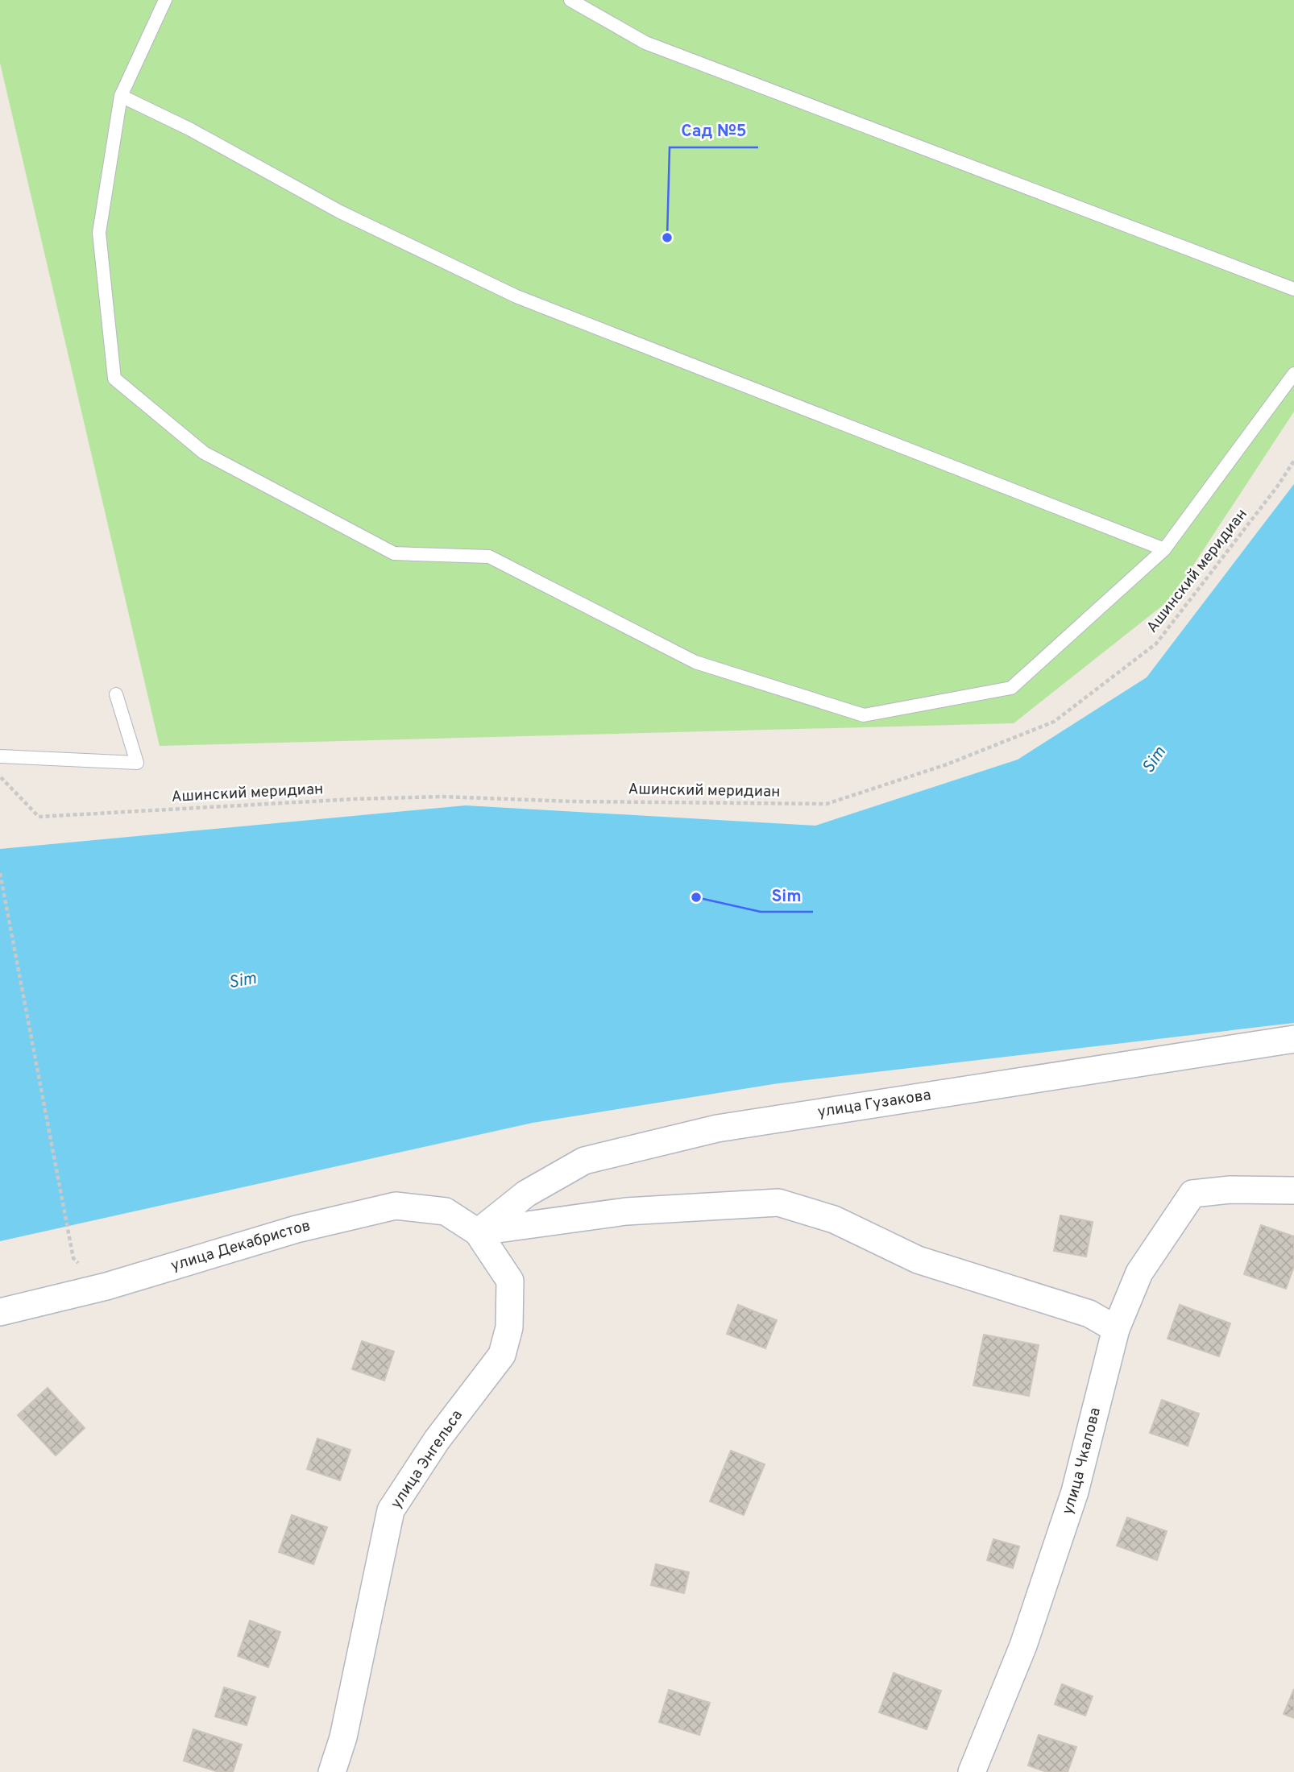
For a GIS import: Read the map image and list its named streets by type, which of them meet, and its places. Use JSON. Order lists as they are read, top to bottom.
{
  "streets": {
    "street": [
      "улица Гузакова",
      "улица Декабристов",
      "улица Энгельса",
      "улица Чкалова"
    ],
    "path": ["Ашинский меридиан"]
  },
  "crossings": [
    ["улица Гузакова", "улица Декабристов"],
    ["улица Гузакова", "улица Энгельса"],
    ["улица Декабристов", "улица Энгельса"]
  ],
  "water": ["Sim"],
  "places": ["Сад №5", "Sim"]
}
